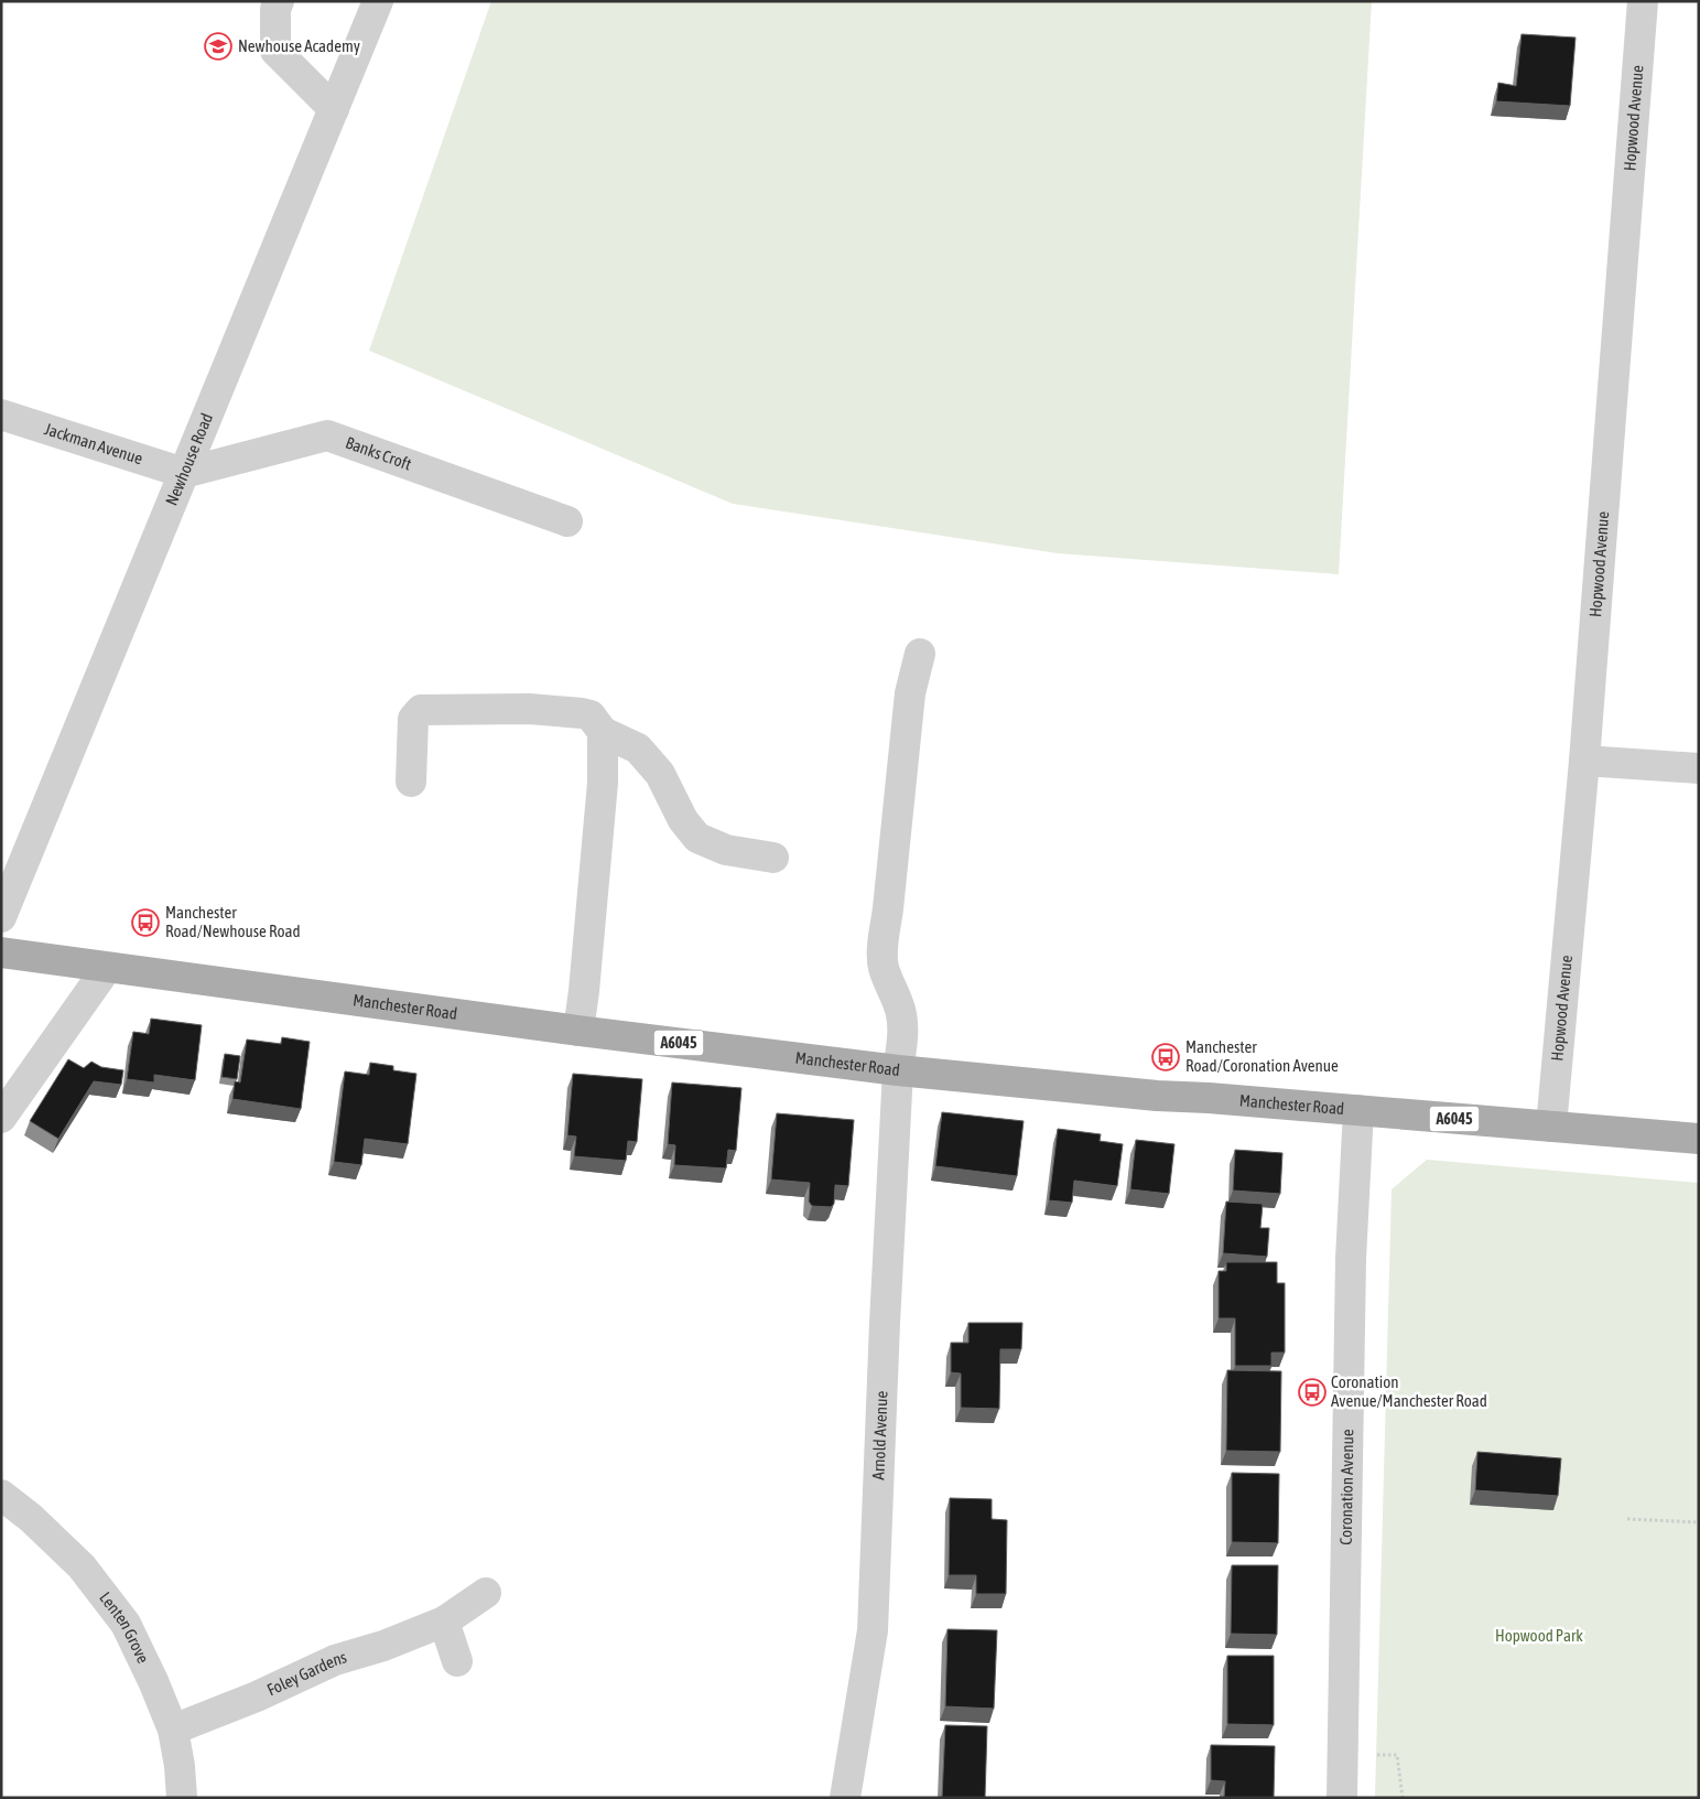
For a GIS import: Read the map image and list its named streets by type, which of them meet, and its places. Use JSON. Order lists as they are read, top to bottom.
{
  "streets": {
    "main road": ["Manchester Road", "A6045"],
    "street": [
      "Hopwood Avenue",
      "Jackman Avenue",
      "Banks Croft",
      "Newhouse Road",
      "Arnold Avenue",
      "Coronation Avenue",
      "Lenten Grove",
      "Foley Gardens"
    ]
  },
  "crossings": [
    ["Hopwood Avenue", "Manchester Road"],
    ["Jackman Avenue", "Banks Croft"],
    ["Jackman Avenue", "Newhouse Road"],
    ["Banks Croft", "Newhouse Road"],
    ["Manchester Road", "Arnold Avenue"],
    ["Manchester Road", "Coronation Avenue"],
    ["Lenten Grove", "Foley Gardens"]
  ],
  "parks": ["Hopwood Park"],
  "places": {
    "school or university": ["Newhouse Academy"],
    "bus stop": ["Manchester Road/Newhouse Road", "Manchester Road/Coronation Avenue", "Coronation Avenue/Manchester Road"]
  }
}
